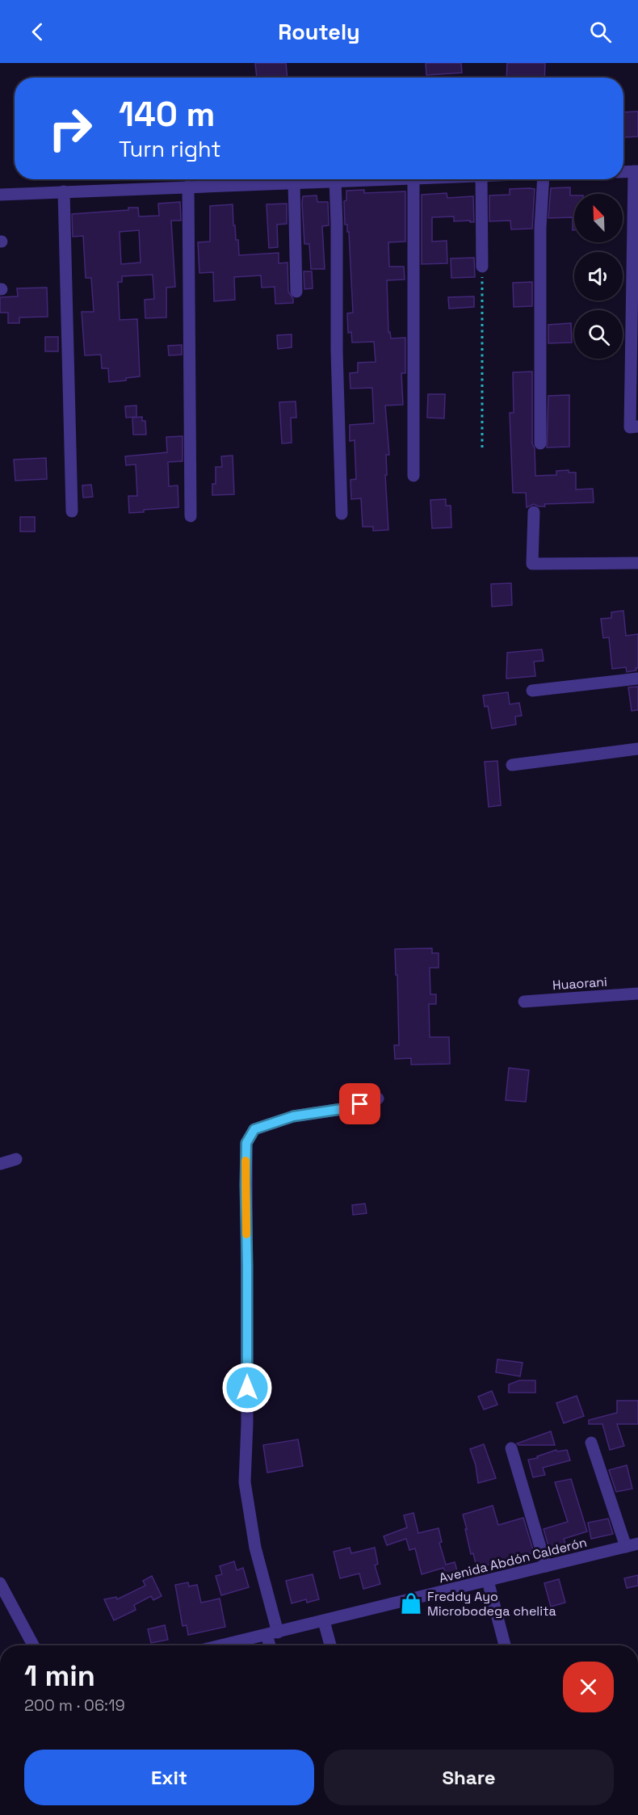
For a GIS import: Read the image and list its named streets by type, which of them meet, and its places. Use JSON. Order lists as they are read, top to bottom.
{
  "streets": {
    "street": ["Huaorani", "Avenida Abdón Calderón"]
  },
  "places": {
    "shop": ["Freddy Ayo Microbodega chelita"]
  },
  "north": "top left",
  "page": {
    "header": "Routely",
    "turn": ["140 m", "Turn right"],
    "heading": ["1 min", "200 m · 06:19"],
    "buttons": ["Exit", "Share"]
  }
}
